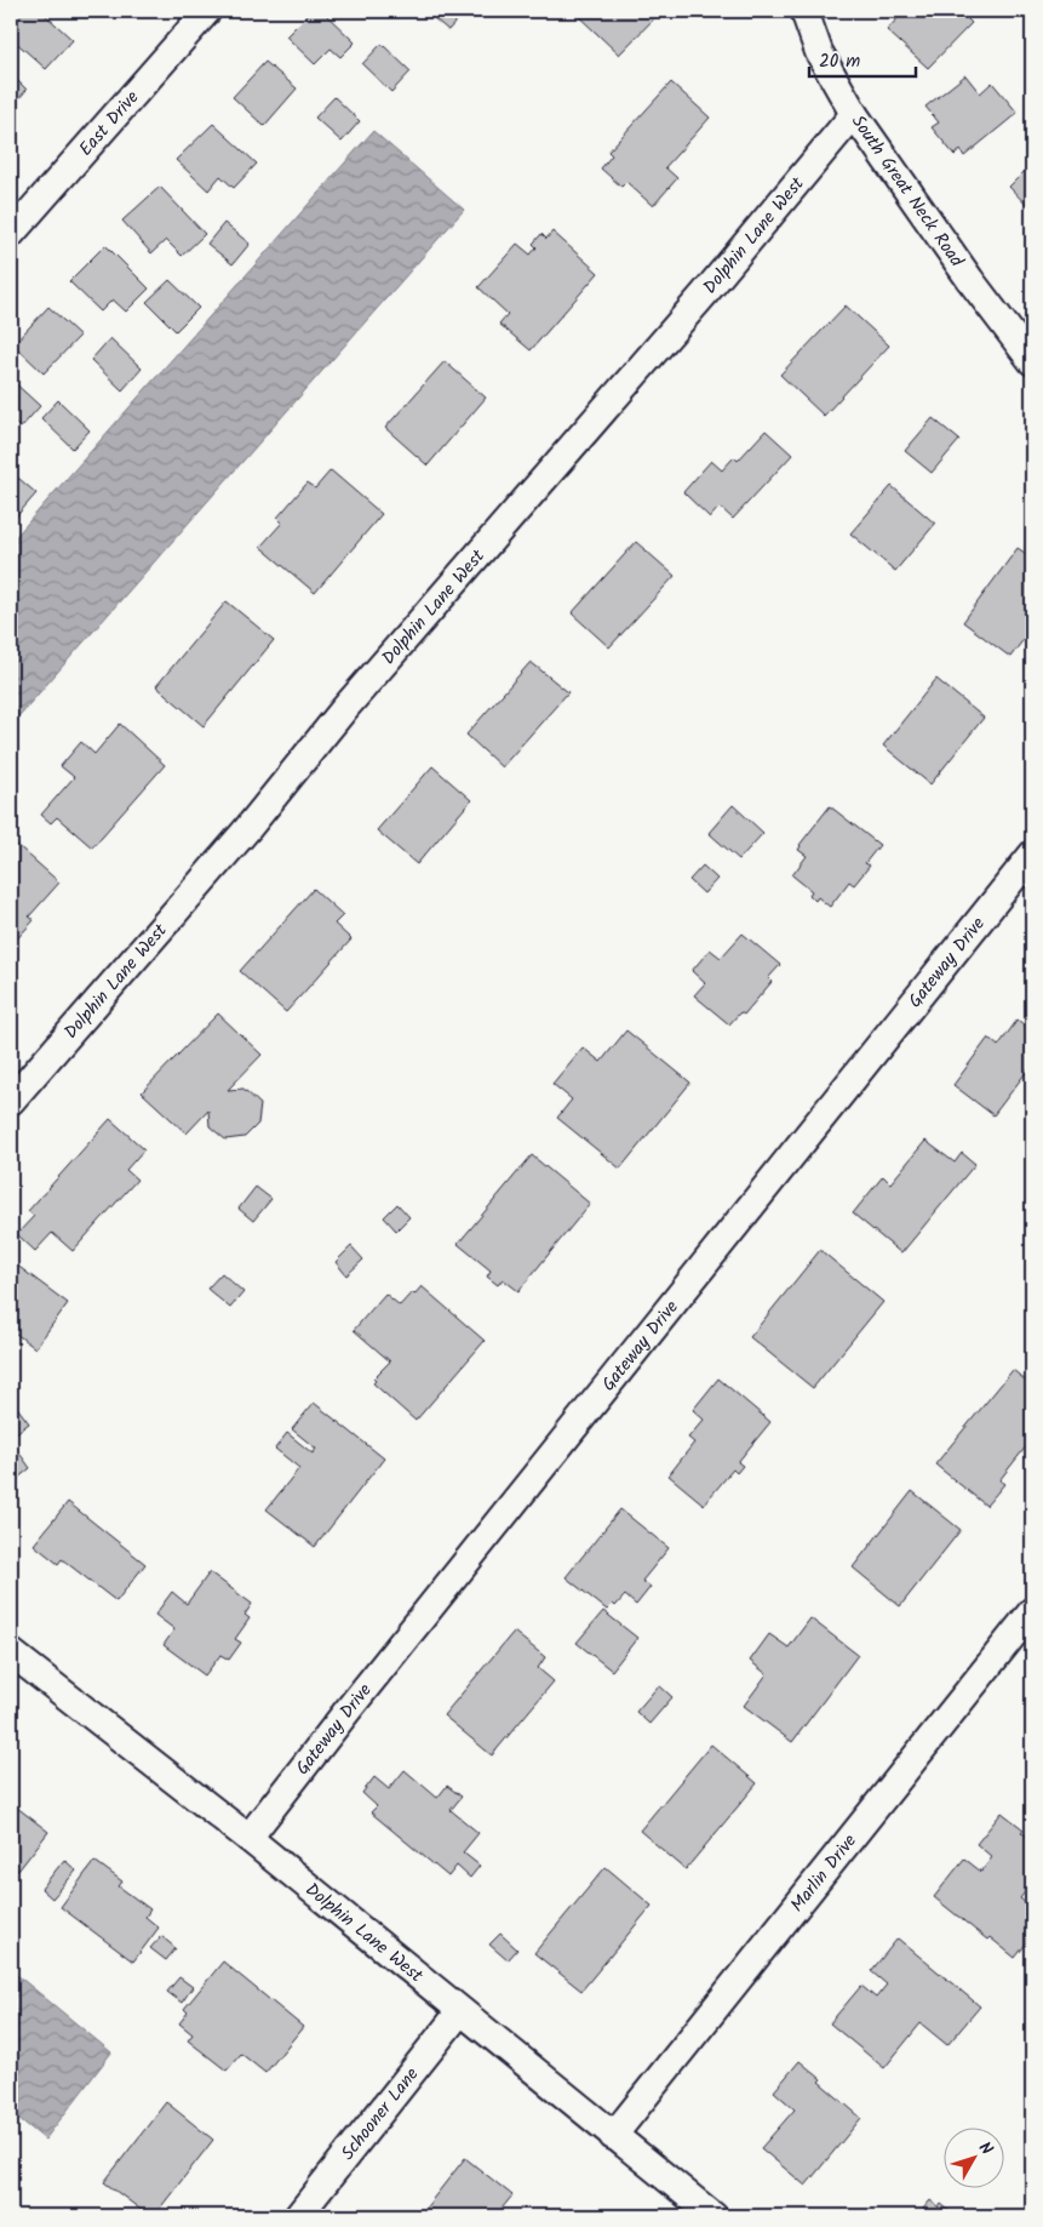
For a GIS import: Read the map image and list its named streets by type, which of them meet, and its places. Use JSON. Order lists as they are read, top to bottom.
{
  "streets": {
    "street": [
      "East Drive",
      "South Great Neck Road",
      "Dolphin Lane West",
      "Gateway Drive",
      "Marlin Drive",
      "Schooner Lane"
    ]
  },
  "crossings": [
    ["South Great Neck Road", "Dolphin Lane West"],
    ["Dolphin Lane West", "Gateway Drive"],
    ["Dolphin Lane West", "Marlin Drive"],
    ["Dolphin Lane West", "Schooner Lane"]
  ],
  "scale_bar": "20 m",
  "north": "top right"
}
